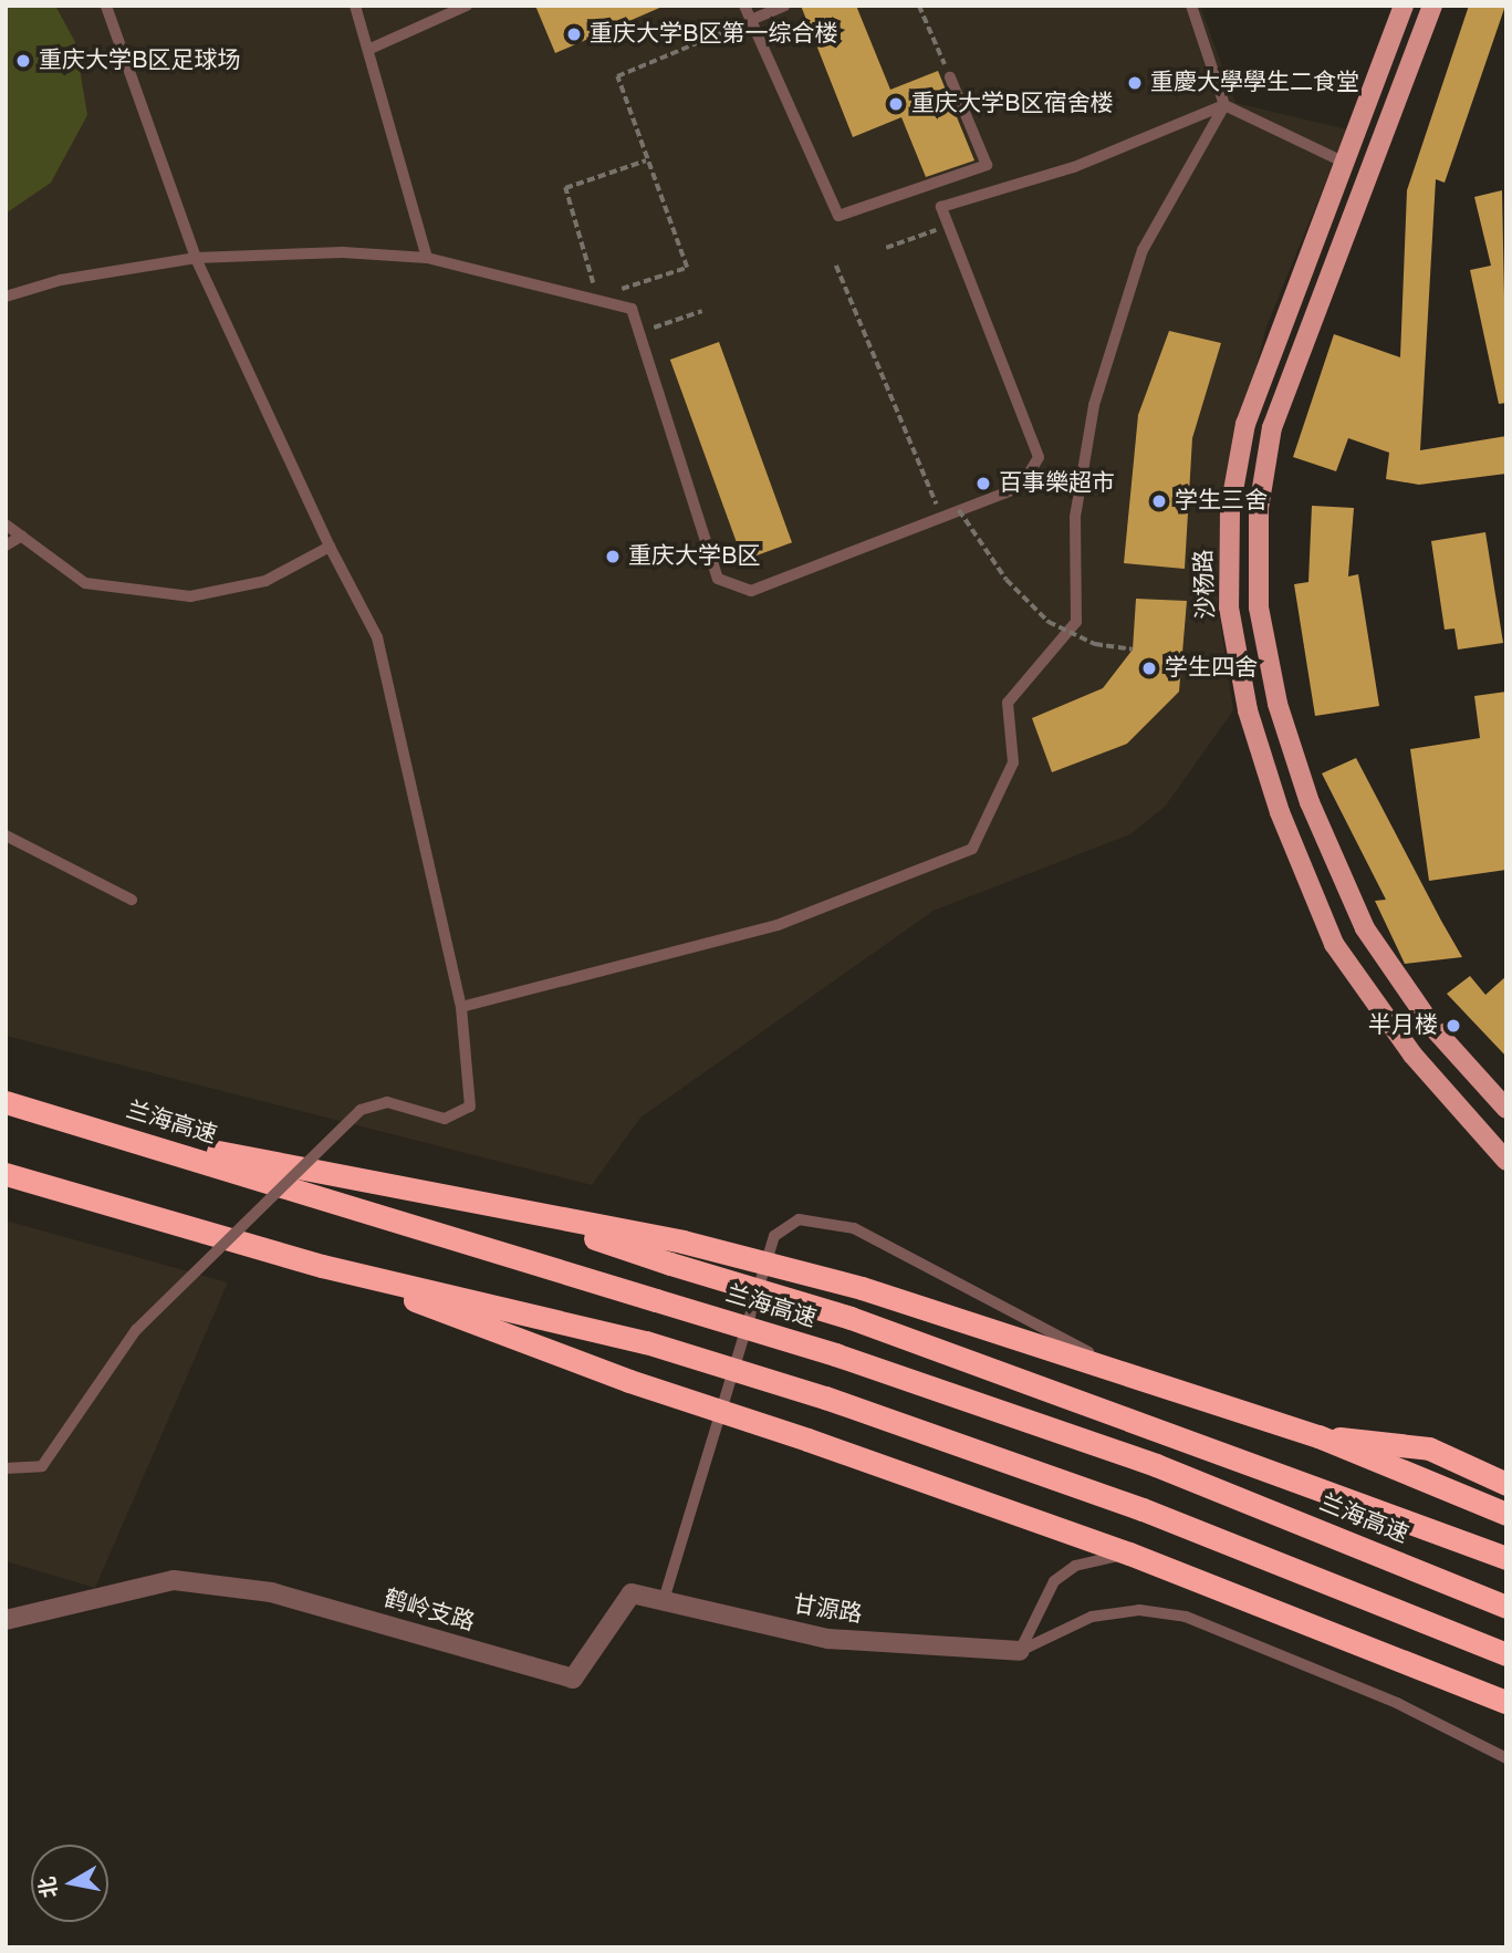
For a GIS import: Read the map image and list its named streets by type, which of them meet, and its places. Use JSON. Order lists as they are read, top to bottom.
{
  "streets": {
    "highway": ["兰海高速"],
    "main road": ["沙杨路"],
    "street": ["甘源路", "鹤岭支路"]
  },
  "crossings": [
    ["甘源路", "鹤岭支路"]
  ],
  "places": [
    "重庆大学B区第一综合楼",
    "重庆大学B区足球场",
    "重慶大學學生二食堂",
    "重庆大学B区宿舍楼",
    "百事樂超市",
    "学生三舍",
    "重庆大学B区",
    "学生四舍",
    "半月楼"
  ],
  "north": "left"
}
